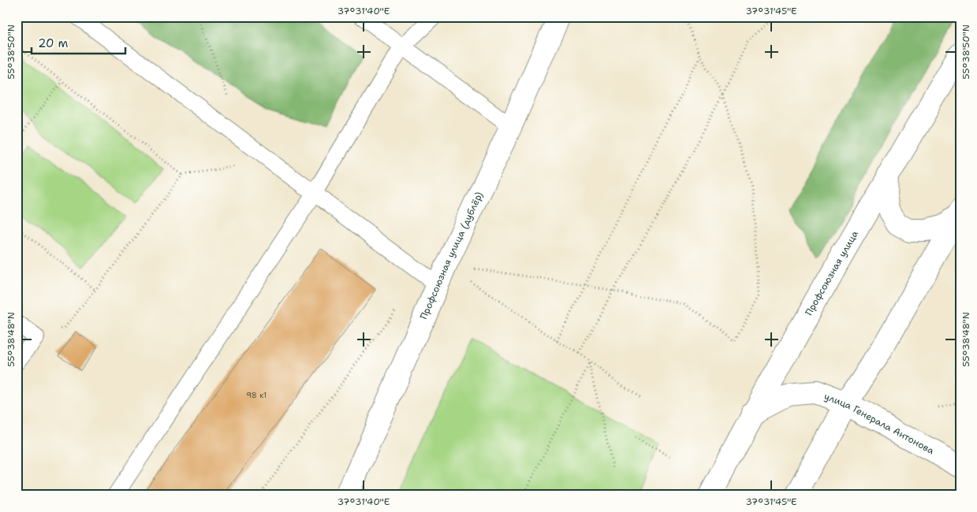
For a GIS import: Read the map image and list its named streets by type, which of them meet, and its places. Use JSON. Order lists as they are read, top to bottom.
{
  "streets": {
    "street": ["Профсоюзная улица (дублёр)", "Профсоюзная улица", "улица Генерала Антонова"]
  },
  "crossings": [
    ["Профсоюзная улица", "улица Генерала Антонова"]
  ],
  "house_numbers": ["98 к1"],
  "scale_bar": "20 m",
  "coordinates": [
    "37°31'40\"E",
    "37°31'45\"E",
    "55°38'50\"N",
    "55°38'48\"N"
  ]
}
